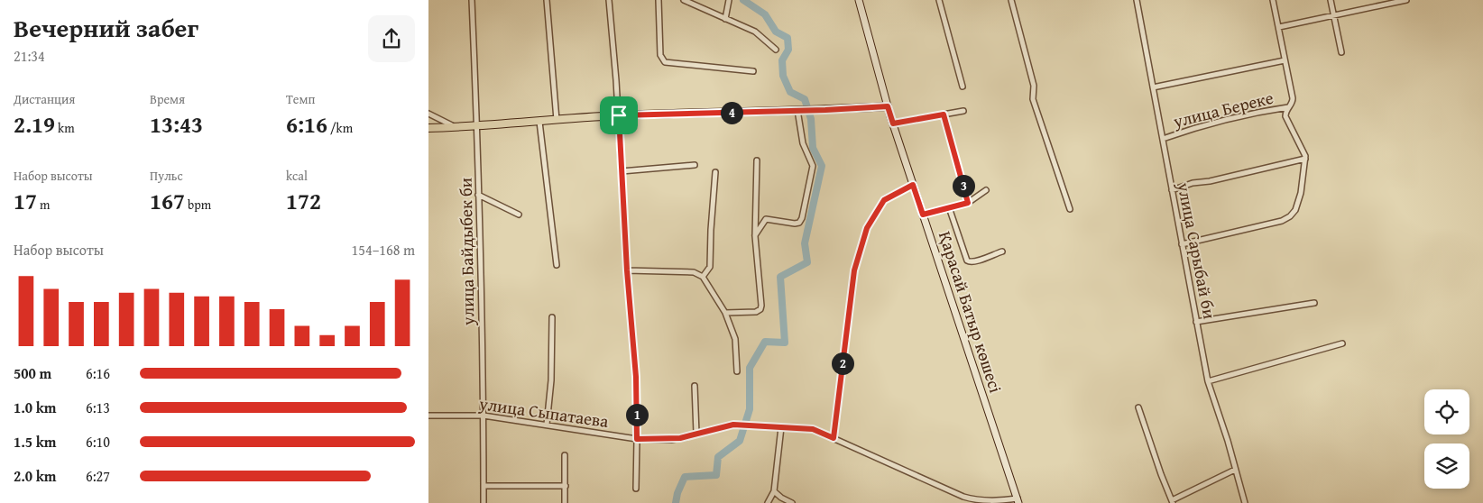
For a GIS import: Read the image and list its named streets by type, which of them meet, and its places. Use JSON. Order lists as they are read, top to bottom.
{
  "streets": {
    "main road": ["Қарасай Батыр көшесі"],
    "street": [
      "улица Береке",
      "улица Сарыбай би",
      "улица Байдыбек би",
      "улица Сыпатаева"
    ]
  },
  "crossings": [
    ["улица Береке", "улица Сарыбай би"],
    ["улица Байдыбек би", "улица Сыпатаева"],
    ["Қарасай Батыр көшесі", "улица Сыпатаева"]
  ],
  "page": {
    "heading": ["Вечерний забег", "21:34"],
    "stats": [
      ["Дистанция", "2.19 km"],
      ["Время", "13:43"],
      ["Темп", "6:16 /km"],
      ["Набор высоты", "17 m"],
      ["Пульс", "167 bpm"],
      ["kcal", "172"]
    ],
    "pins": [
      "4",
      "3",
      "2",
      "1"
    ],
    "chart": ["Набор высоты", "154–168 m"],
    "list": [
      {
        "name": "500 m",
        "note": "6:16"
      },
      {
        "name": "1.0 km",
        "note": "6:13"
      },
      {
        "name": "1.5 km",
        "note": "6:10"
      },
      {
        "name": "2.0 km",
        "note": "6:27"
      }
    ]
  }
}
